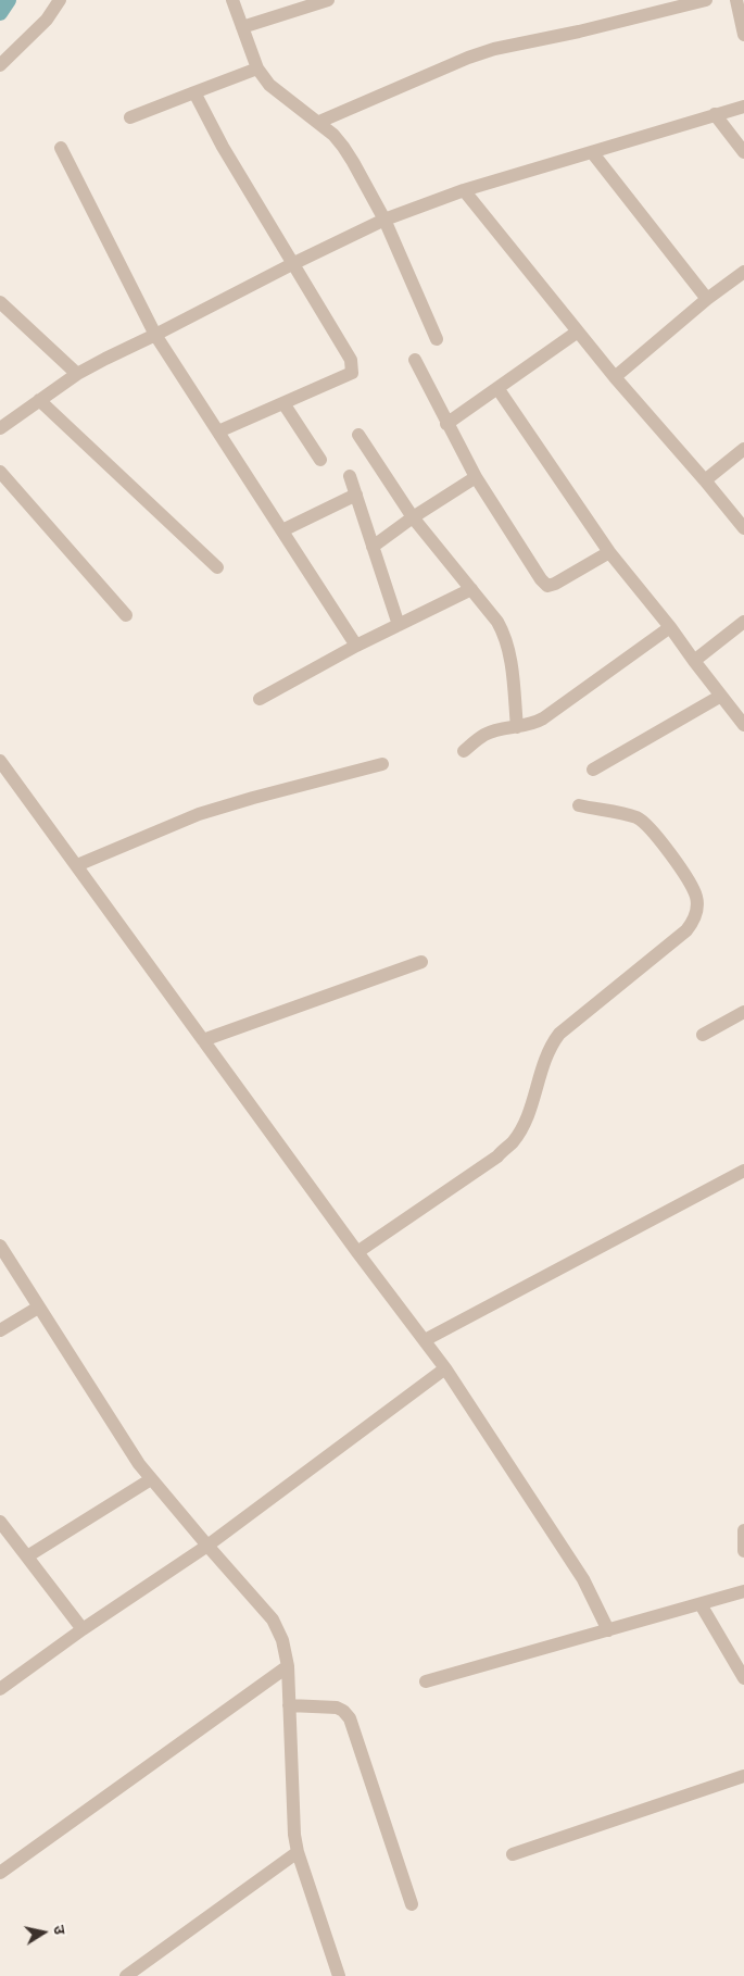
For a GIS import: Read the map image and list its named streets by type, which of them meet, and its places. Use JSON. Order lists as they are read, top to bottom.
{
  "north": "right"
}
